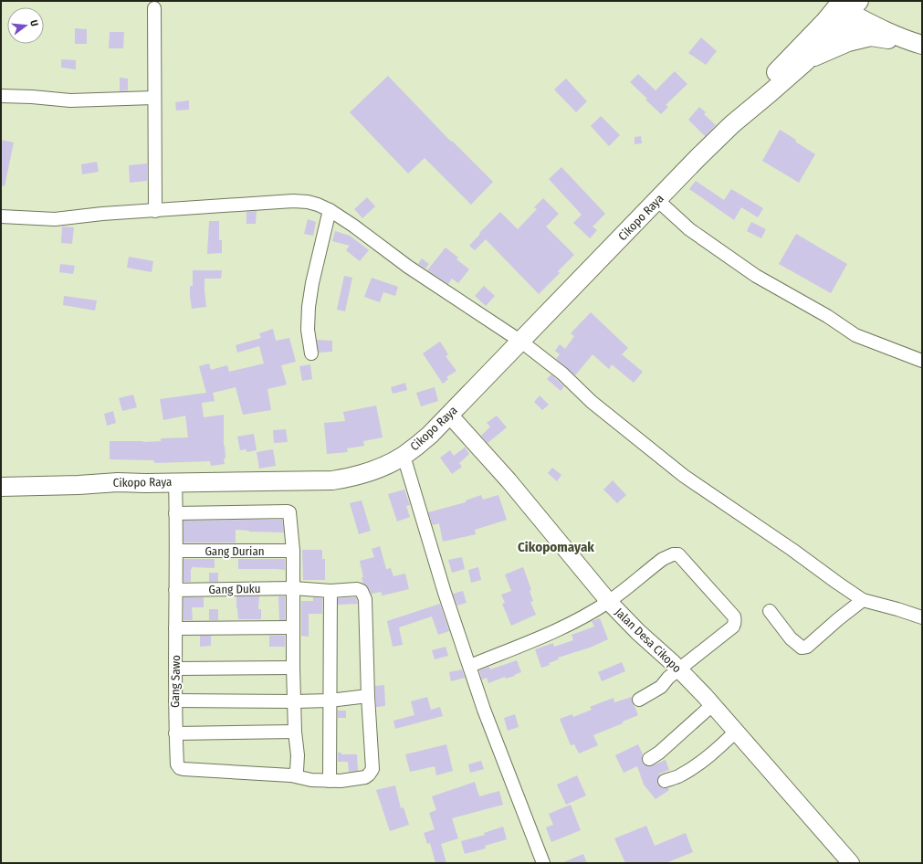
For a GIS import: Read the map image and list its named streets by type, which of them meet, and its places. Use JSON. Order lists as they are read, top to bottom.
{
  "streets": {
    "highway": ["Cikopo Raya"],
    "main road": ["Jalan Desa Cikopo"],
    "street": ["Gang Durian", "Gang Duku", "Gang Sawo"]
  },
  "crossings": [
    ["Cikopo Raya", "Jalan Desa Cikopo"],
    ["Cikopo Raya", "Gang Sawo"],
    ["Gang Durian", "Gang Sawo"],
    ["Gang Duku", "Gang Sawo"]
  ],
  "districts": ["Cikopomayak"],
  "north": "right"
}
